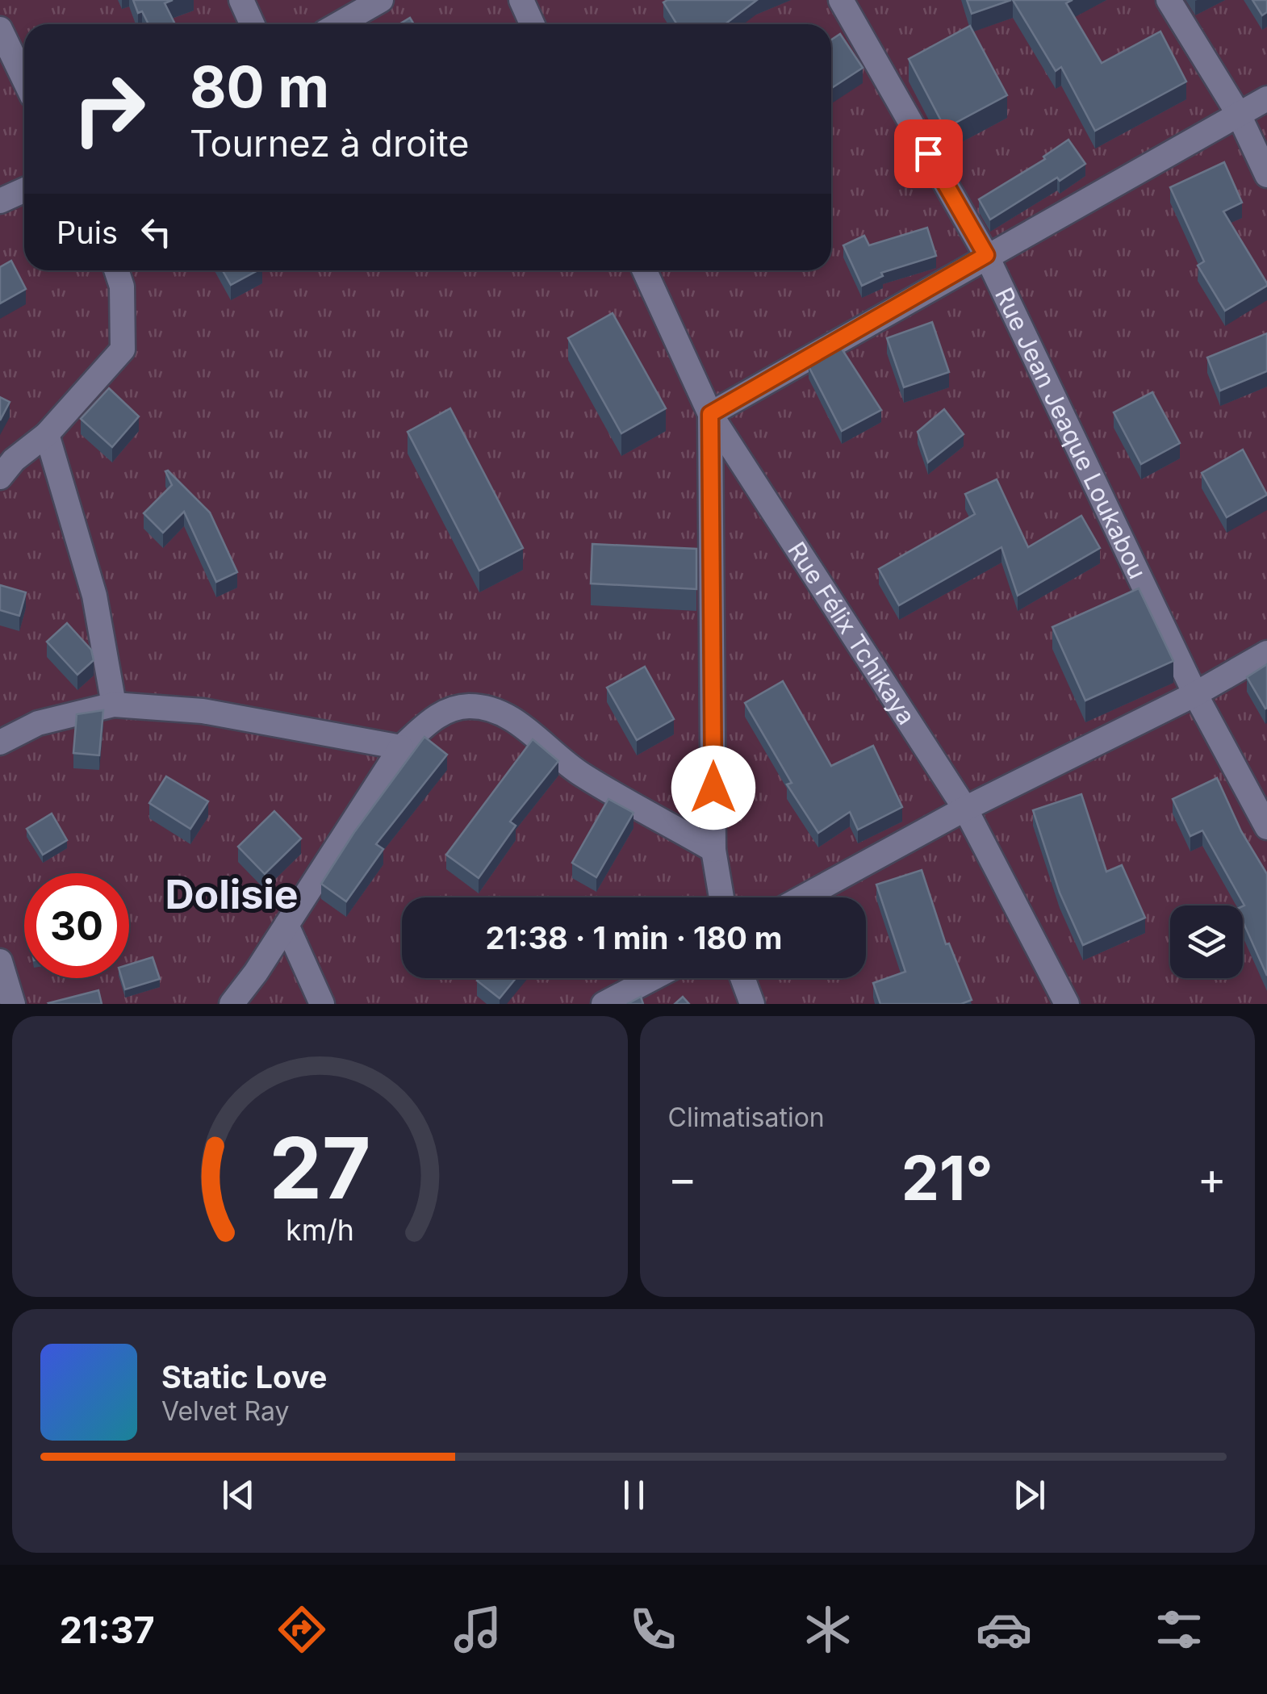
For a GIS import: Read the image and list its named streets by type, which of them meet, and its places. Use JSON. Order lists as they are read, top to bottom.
{
  "streets": {
    "street": ["Rue Jean Jeaque Loukabou", "Rue Félix Tchikaya"]
  },
  "districts": ["Dolisie"],
  "page": {
    "turn": ["80 m", "Tournez à droite"],
    "then": "Puis",
    "limit": "30",
    "trip": "21:38 · 1 min · 180 m",
    "tile": "Climatisation",
    "heat": ["−", "21°", "+"],
    "song": ["Static Love", "Velvet Ray"],
    "tabs": "21:37",
    "gauge": ["27", "km/h"]
  }
}
